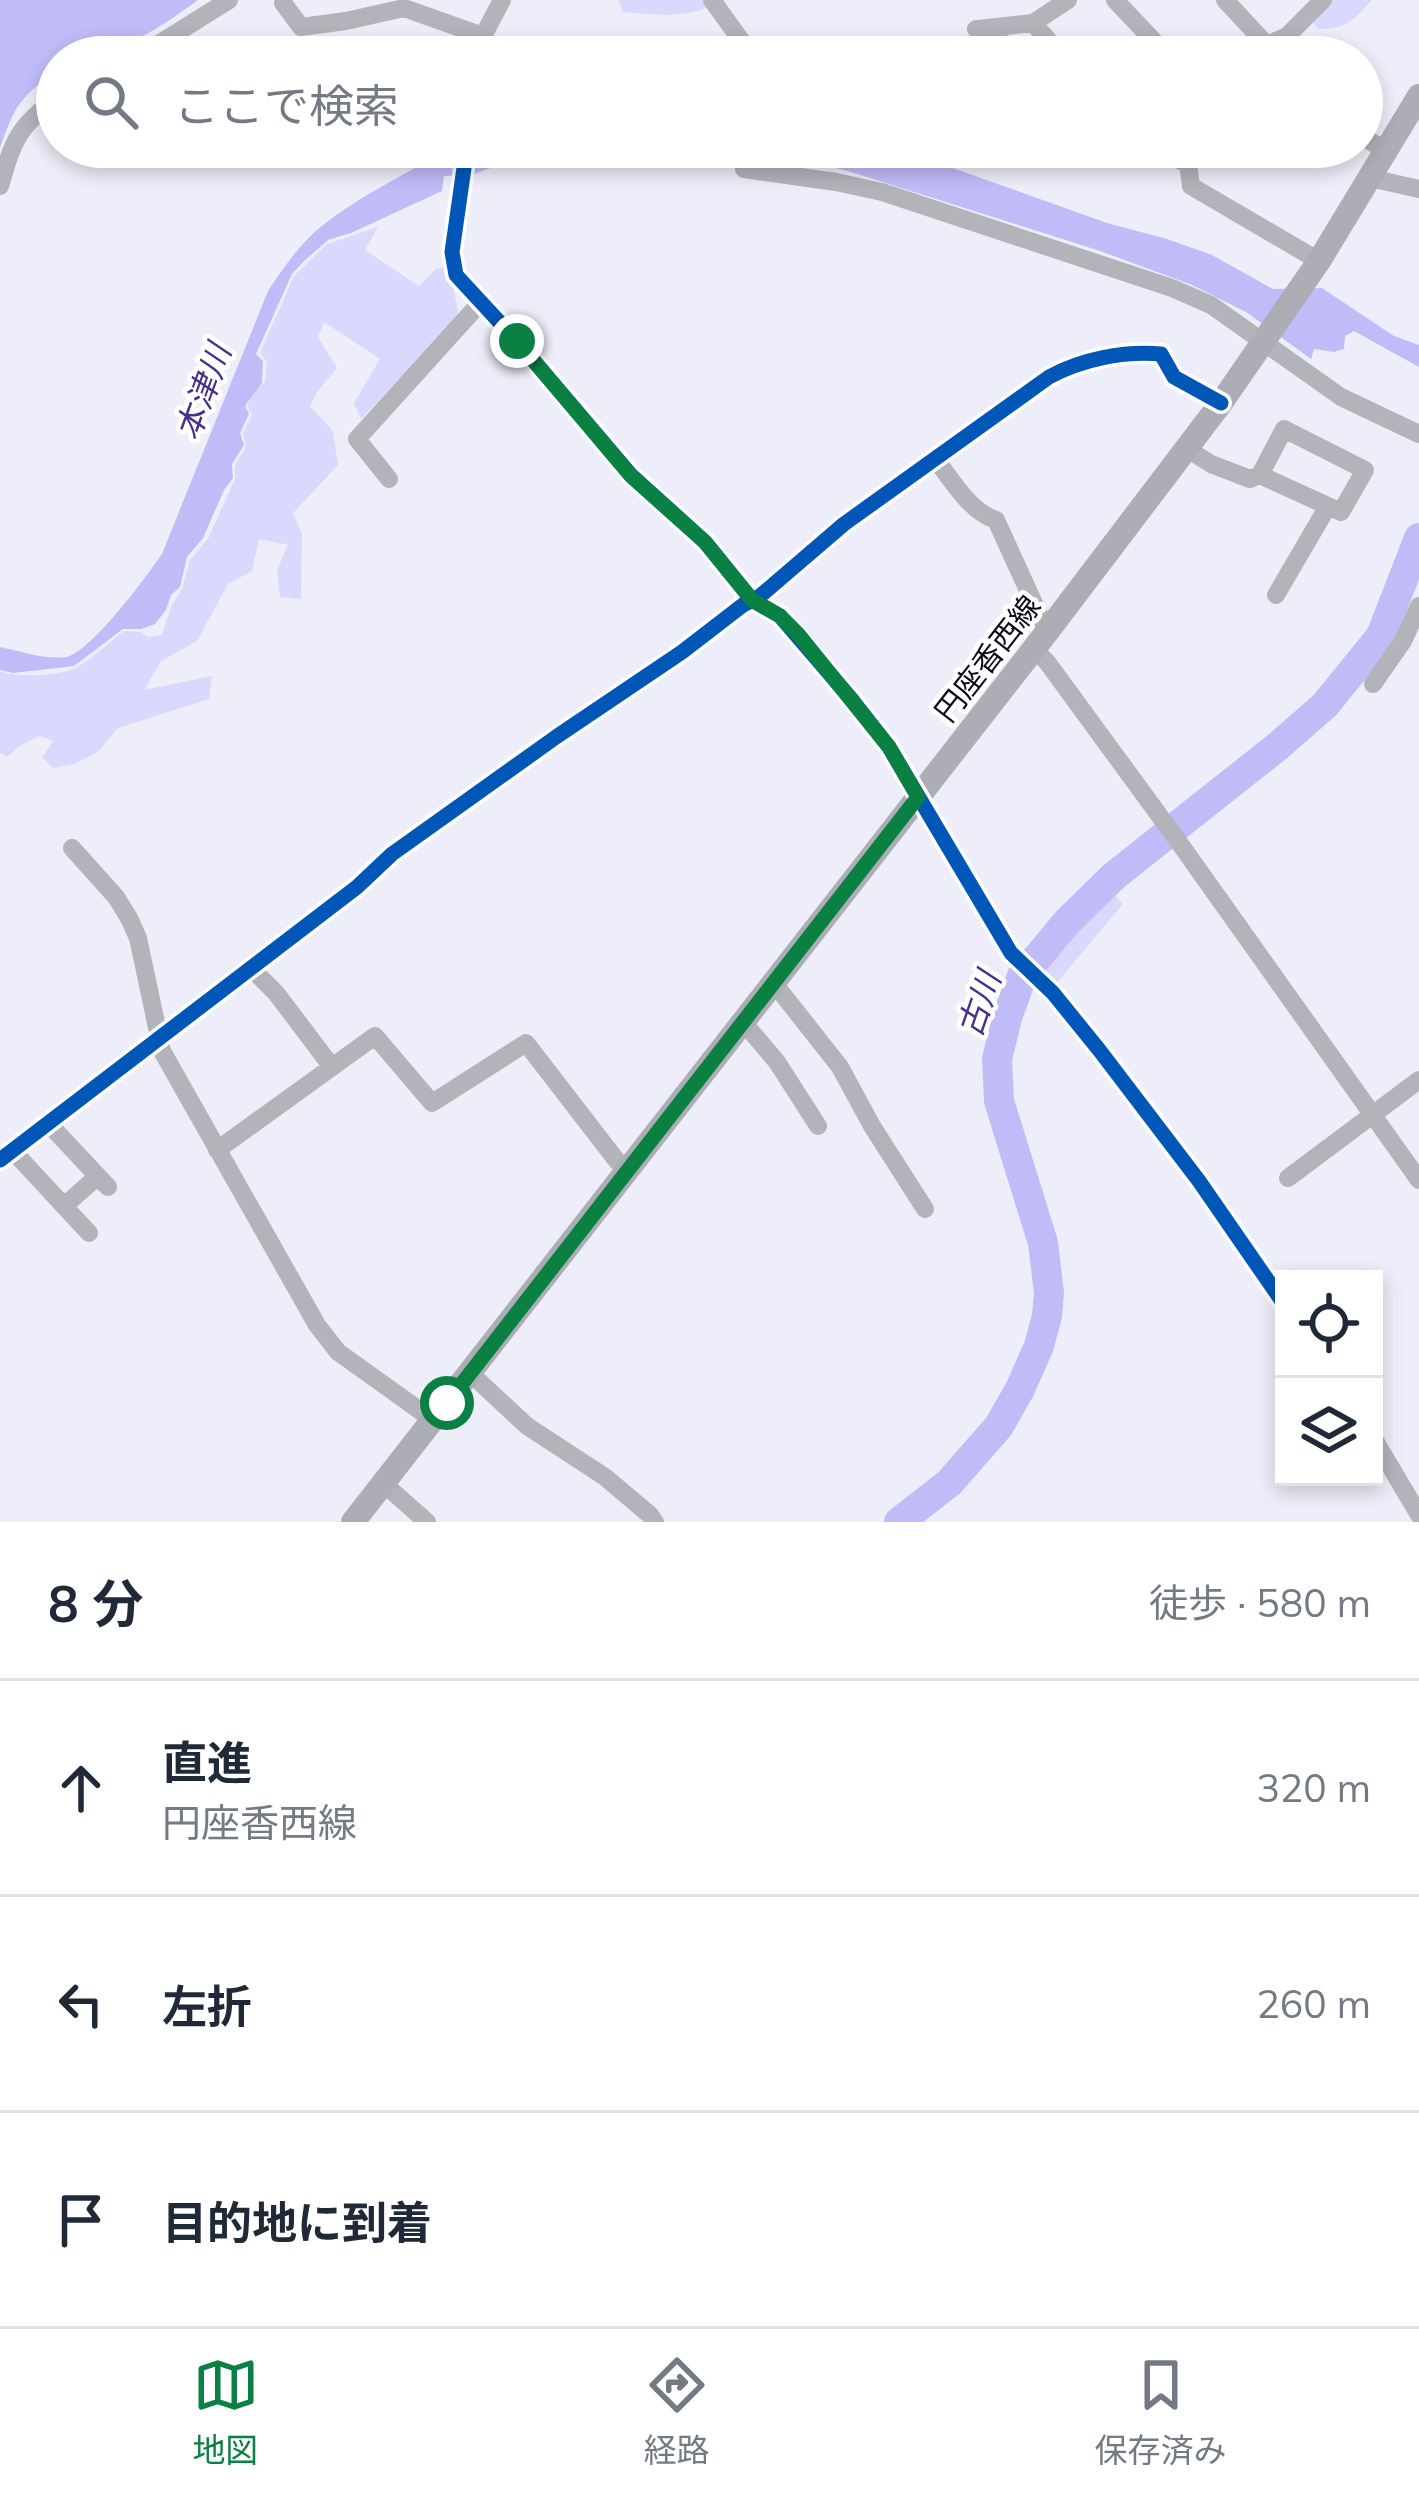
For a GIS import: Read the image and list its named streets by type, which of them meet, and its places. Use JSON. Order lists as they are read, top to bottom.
{
  "streets": {
    "main road": ["円座香西線"]
  },
  "water": ["本津川", "古川"],
  "page": {
    "search": "ここで検索",
    "heading": ["8 分", "徒歩 · 580 m"],
    "list": [
      ["直進", "円座香西線", "320 m"],
      ["左折", "260 m"],
      "目的地に到着"
    ],
    "nav": ["地図", "経路", "保存済み"]
  }
}
